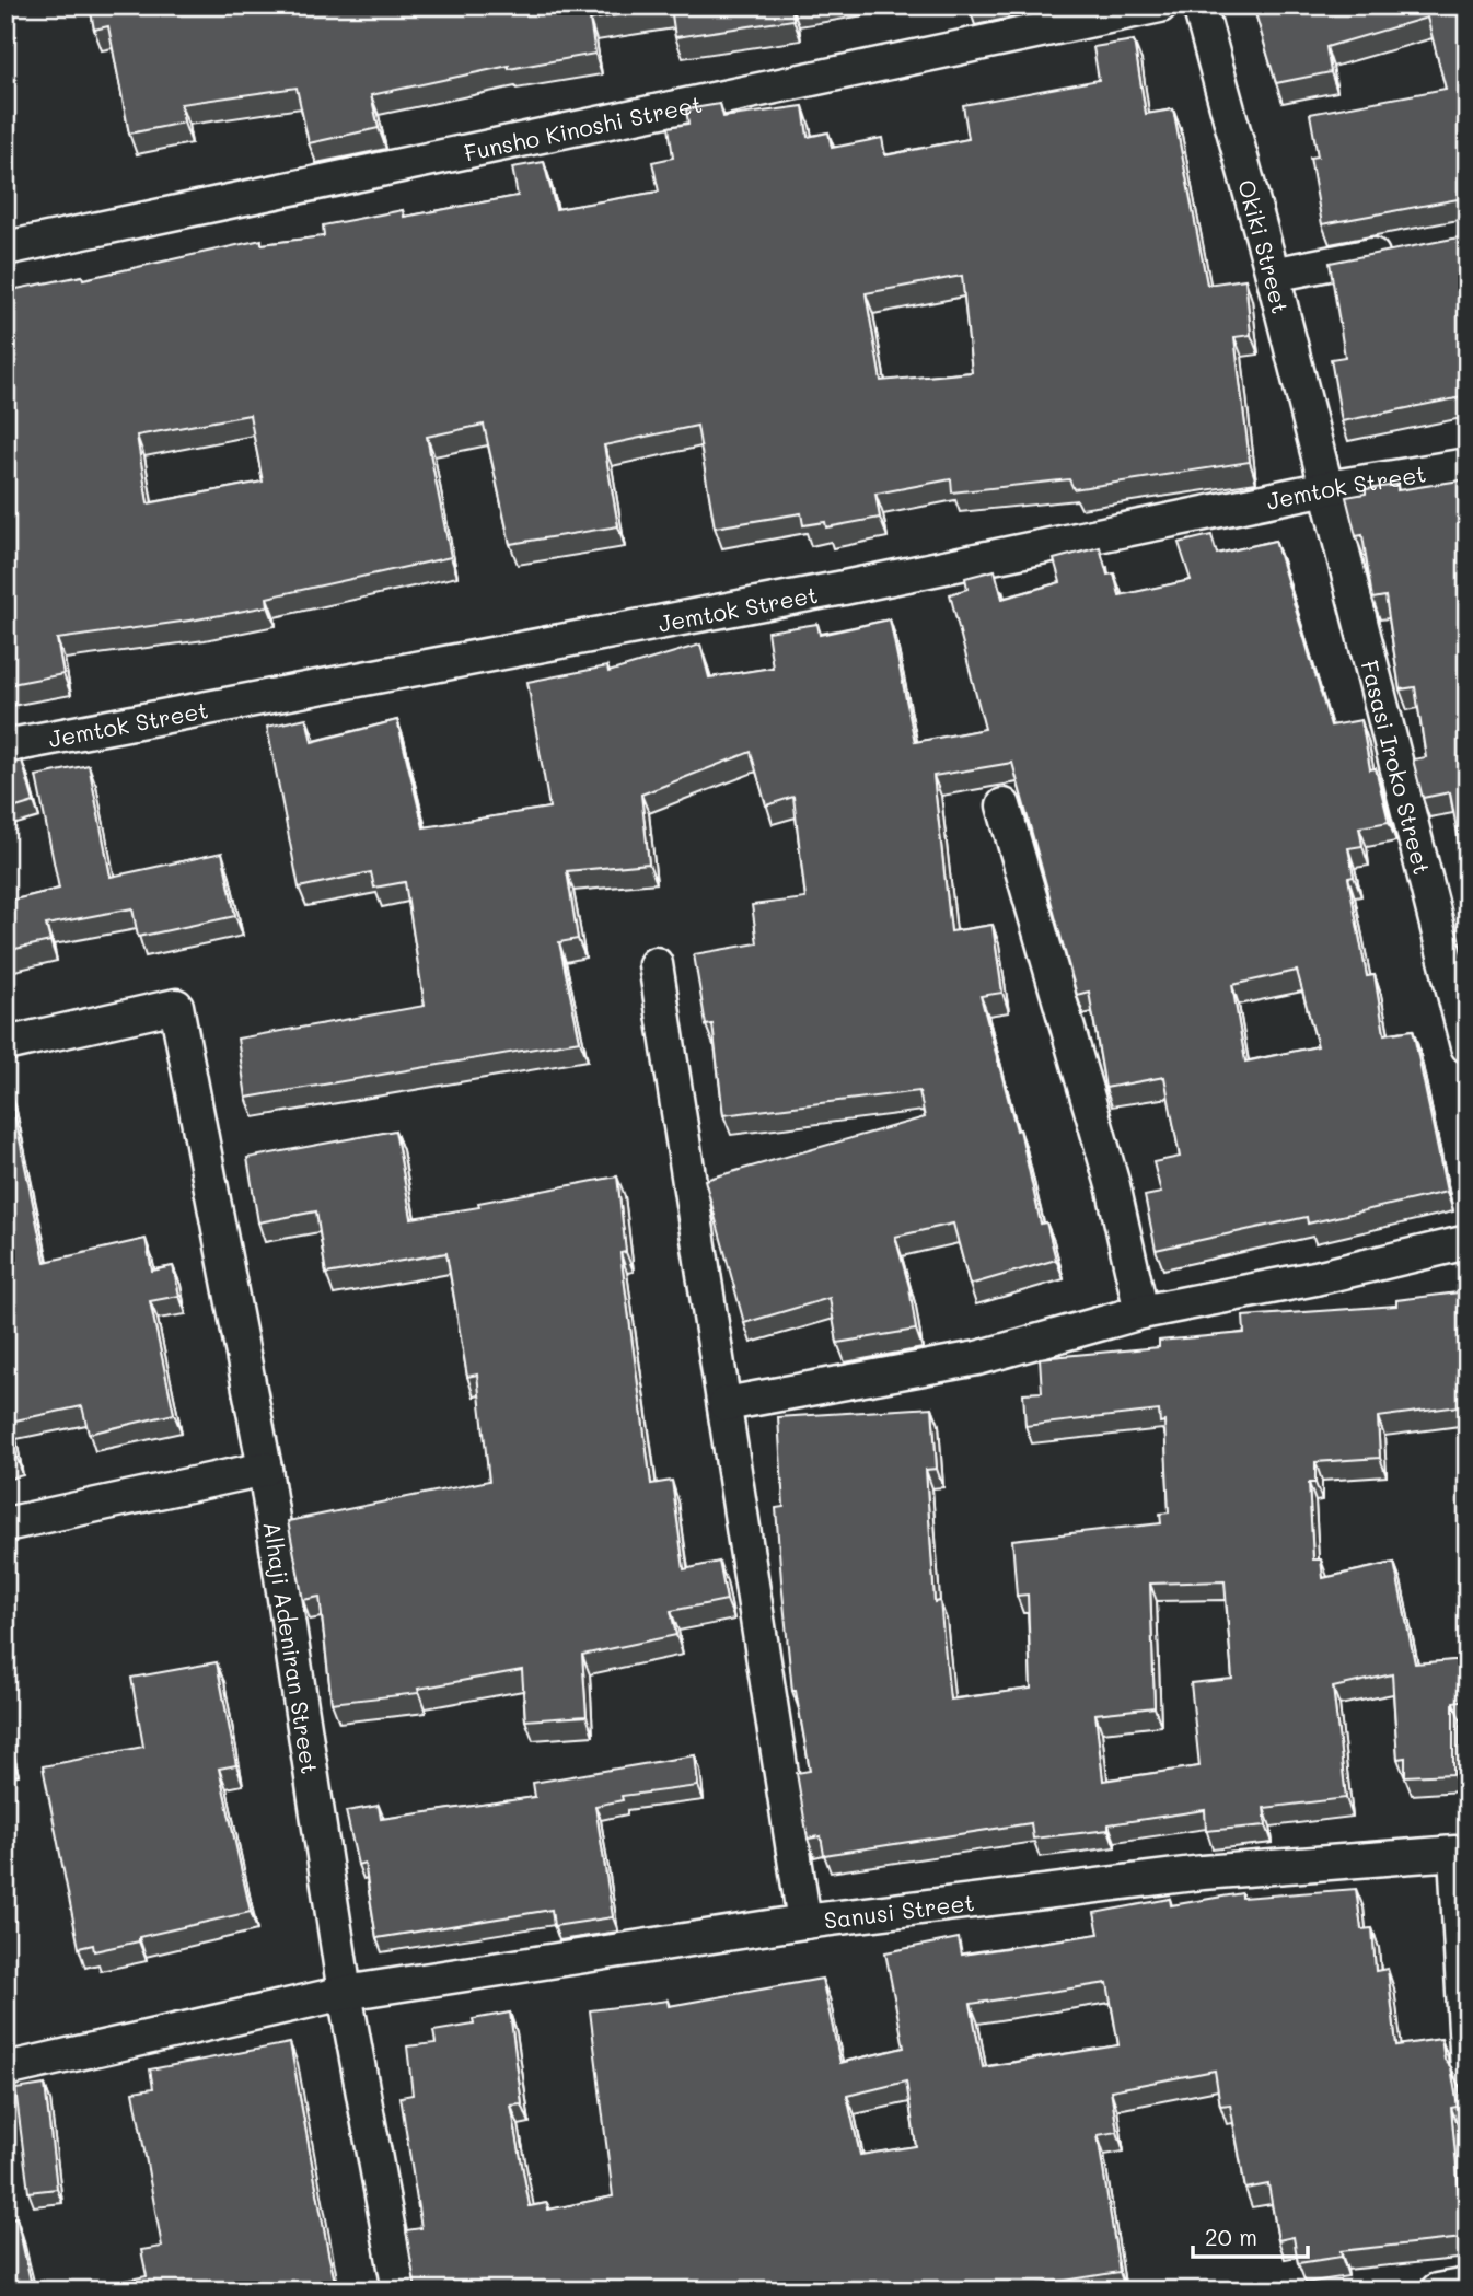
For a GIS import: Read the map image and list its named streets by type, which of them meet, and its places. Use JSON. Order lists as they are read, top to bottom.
{
  "streets": {
    "street": [
      "Funsho Kinoshi Street",
      "Okiki Street",
      "Jemtok Street",
      "Fasasi Iroko Street",
      "Alhaji Adeniran Street",
      "Sanusi Street"
    ]
  },
  "crossings": [
    ["Okiki Street", "Jemtok Street"],
    ["Okiki Street", "Fasasi Iroko Street"],
    ["Jemtok Street", "Fasasi Iroko Street"],
    ["Alhaji Adeniran Street", "Sanusi Street"]
  ],
  "scale_bar": "20 m"
}
